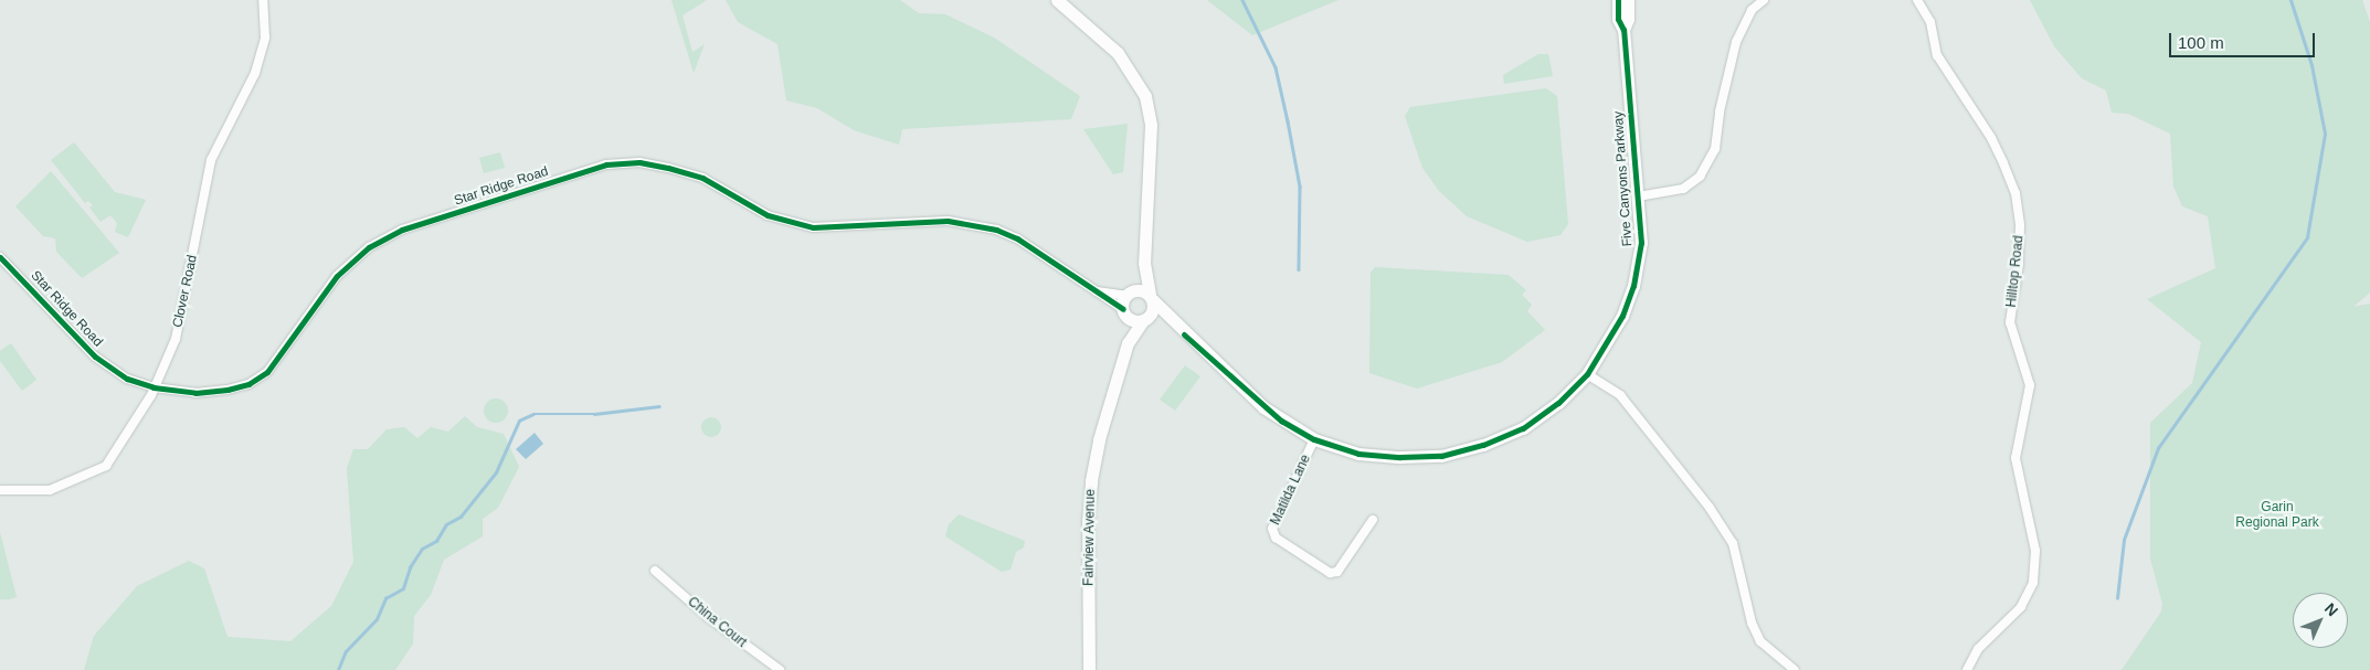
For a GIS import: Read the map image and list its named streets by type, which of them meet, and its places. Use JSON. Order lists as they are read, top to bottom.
{
  "streets": {
    "main road": ["Five Canyons Parkway", "Fairview Avenue"],
    "street": [
      "Star Ridge Road",
      "Hilltop Road",
      "Clover Road",
      "Matilda Lane",
      "China Court"
    ]
  },
  "crossings": [
    ["Five Canyons Parkway", "Matilda Lane"],
    ["Five Canyons Parkway", "Fairview Avenue"],
    ["Star Ridge Road", "Clover Road"],
    ["Star Ridge Road", "Fairview Avenue"]
  ],
  "parks": ["Garin Regional Park"],
  "scale_bar": "100 m",
  "north": "top right"
}
